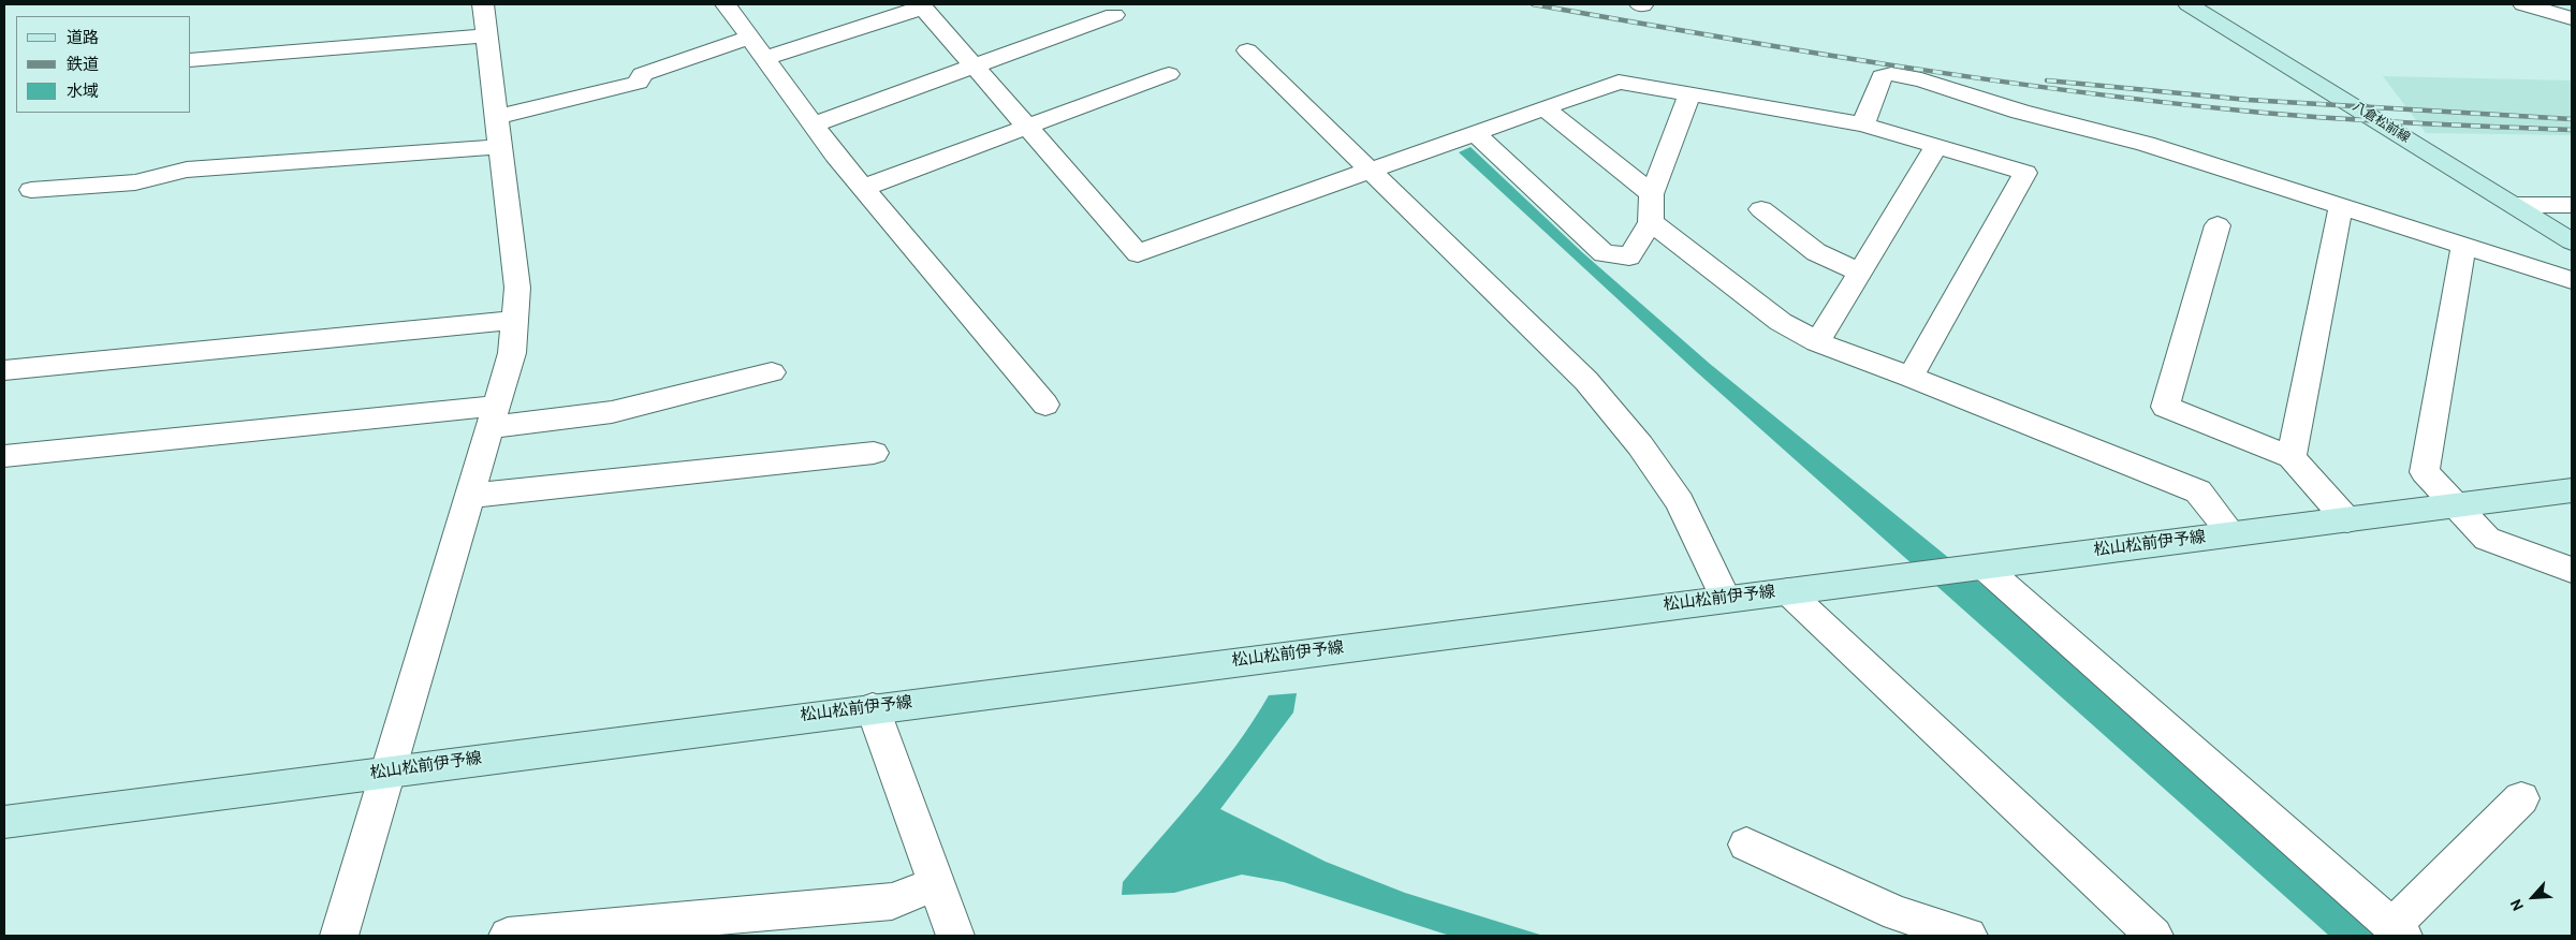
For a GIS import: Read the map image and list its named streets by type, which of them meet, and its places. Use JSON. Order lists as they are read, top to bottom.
{
  "streets": {
    "main road": ["八倉松前線", "松山松前伊予線"]
  },
  "legend": ["道路", "鉄道", "水域"],
  "north": "bottom left"
}
